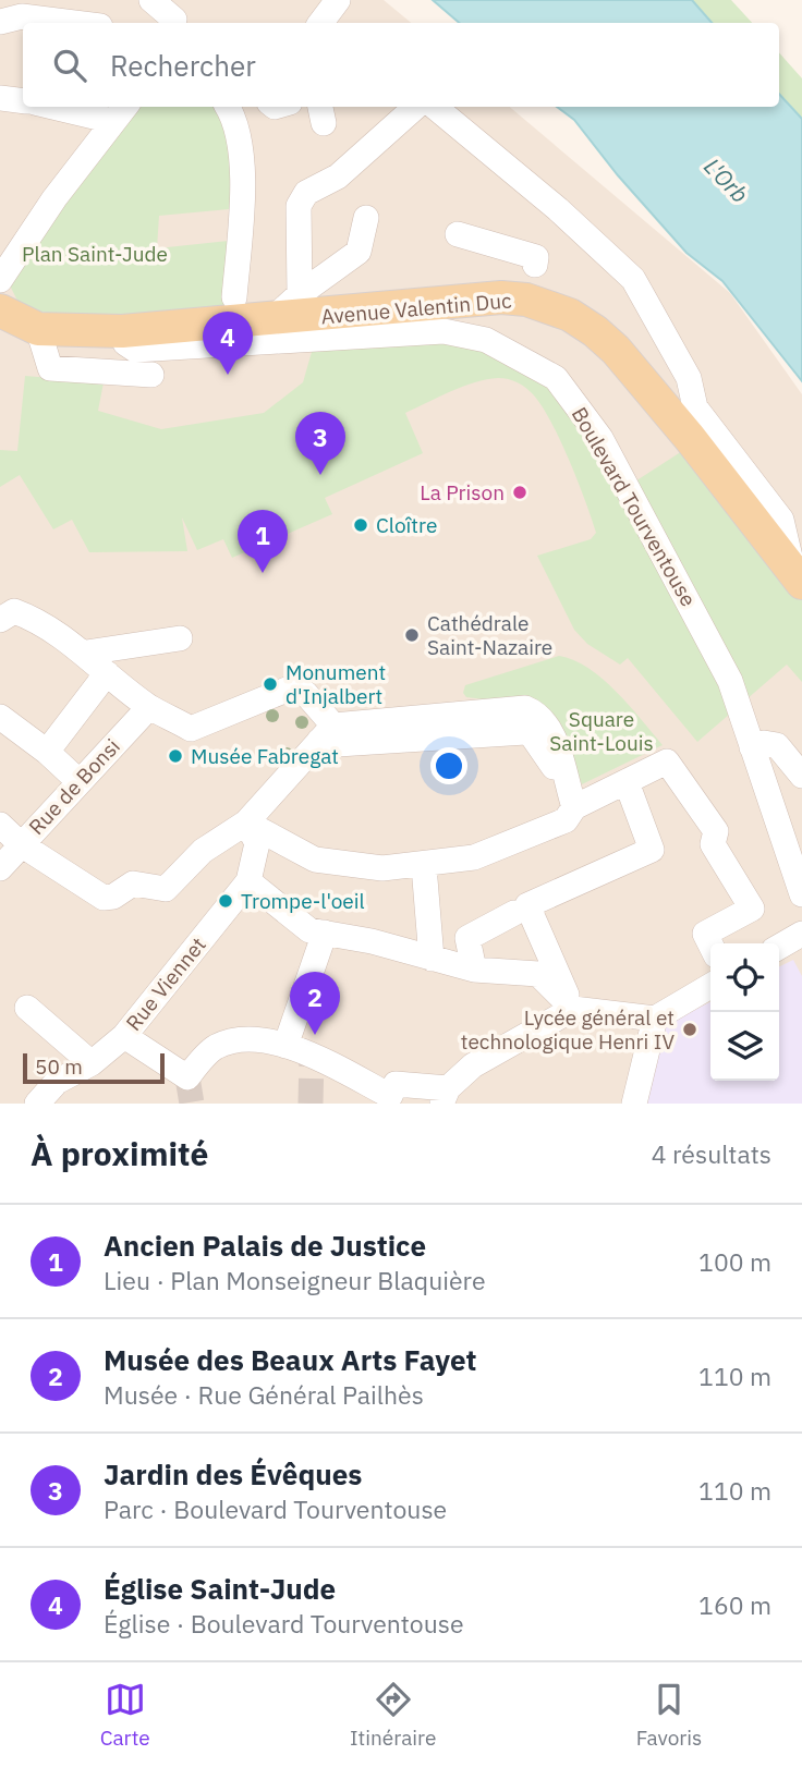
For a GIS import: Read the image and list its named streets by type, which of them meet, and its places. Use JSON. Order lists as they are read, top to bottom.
{
  "streets": {
    "main road": ["Avenue Valentin Duc"],
    "street": ["Boulevard Tourventouse", "Rue de Bonsi", "Rue Viennet"]
  },
  "crossings": [
    ["Avenue Valentin Duc", "Boulevard Tourventouse"]
  ],
  "water": ["L'Orb"],
  "parks": ["Plan Saint-Jude", "Square Saint-Louis"],
  "places": [
    "La Prison",
    "Cloître",
    "Cathédrale Saint-Nazaire",
    "Monument d'Injalbert",
    "Musée Fabregat",
    "Trompe-l'oeil",
    "Lycée général et technologique Henri IV"
  ],
  "scale_bar": "50 m",
  "page": {
    "search": "Rechercher",
    "pins": [
      "4",
      "3",
      "1",
      "2"
    ],
    "scale": "50 m",
    "heading": ["À proximité", "4 résultats"],
    "list": [
      {
        "mark": "1",
        "name": "Ancien Palais de Justice",
        "note": "Lieu · Plan Monseigneur Blaquière",
        "value": "100 m"
      },
      {
        "mark": "2",
        "name": "Musée des Beaux Arts Fayet",
        "note": "Musée · Rue Général Pailhès",
        "value": "110 m"
      },
      {
        "mark": "3",
        "name": "Jardin des Évêques",
        "note": "Parc · Boulevard Tourventouse",
        "value": "110 m"
      },
      {
        "mark": "4",
        "name": "Église Saint-Jude",
        "note": "Église · Boulevard Tourventouse",
        "value": "160 m"
      }
    ],
    "nav": ["Carte", "Itinéraire", "Favoris"]
  }
}
